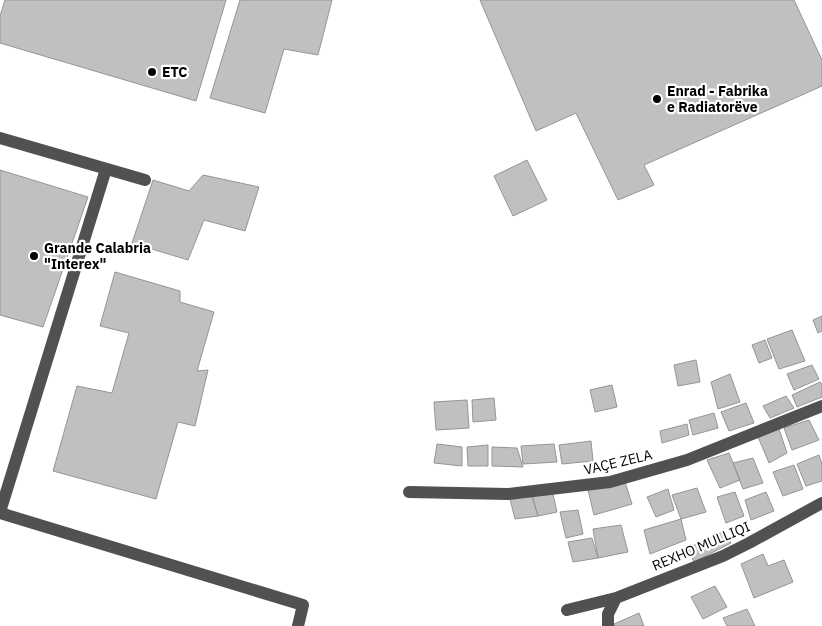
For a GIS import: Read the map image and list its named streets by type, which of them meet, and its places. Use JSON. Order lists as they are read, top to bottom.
{
  "streets": {
    "street": ["VAÇE ZELA", "REXHO MULLIQI"]
  },
  "places": ["ETC", "Enrad - Fabrika e Radiatorëve", "Grande Calabria \"Interex\""]
}
